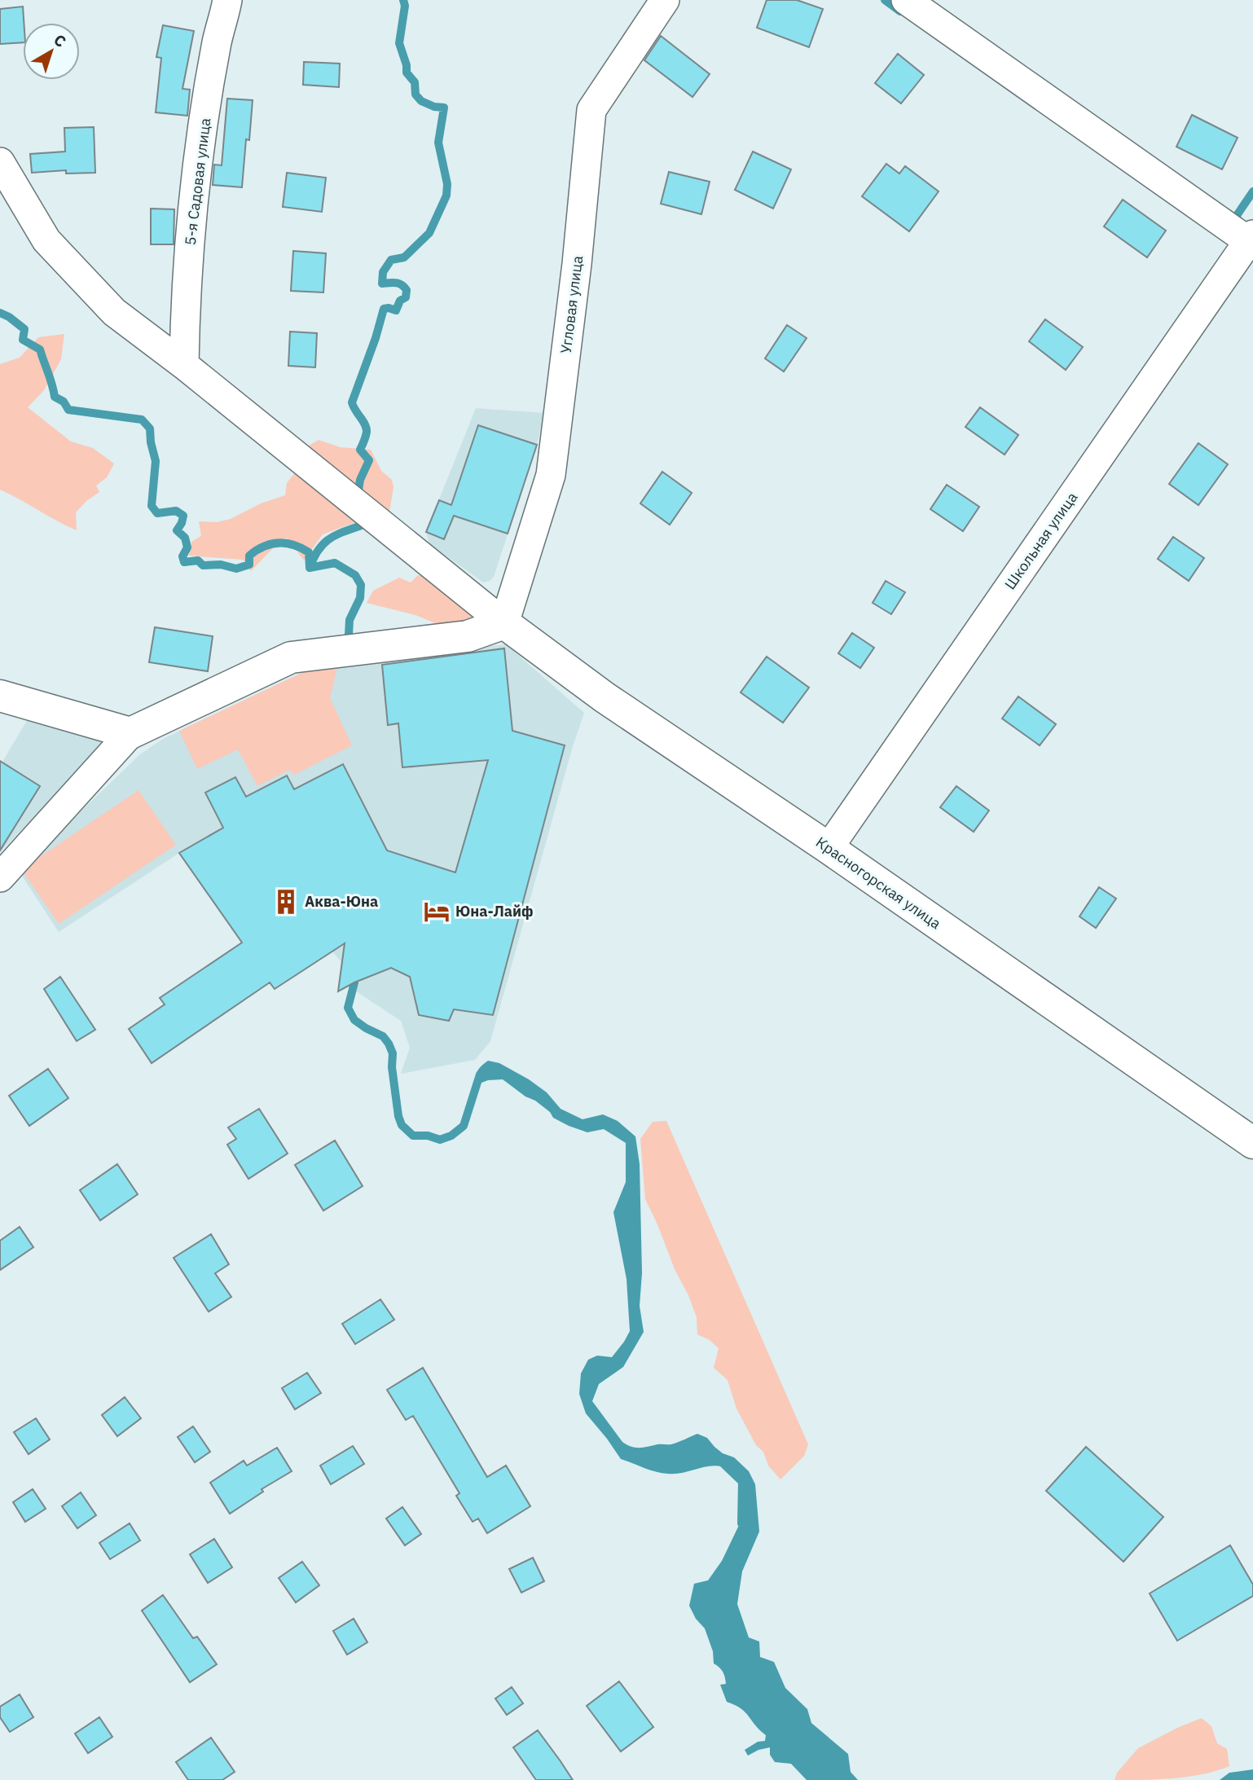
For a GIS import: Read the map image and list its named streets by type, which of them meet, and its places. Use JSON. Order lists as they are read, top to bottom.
{
  "streets": {
    "street": [
      "5-я Садовая улица",
      "Угловая улица",
      "Школьная улица",
      "Красногорская улица"
    ]
  },
  "crossings": [
    ["Угловая улица", "Красногорская улица"],
    ["Школьная улица", "Красногорская улица"]
  ],
  "places": {
    "building": ["Аква-Юна"],
    "hotel": ["Юна-Лайф"]
  },
  "north": "top right"
}
